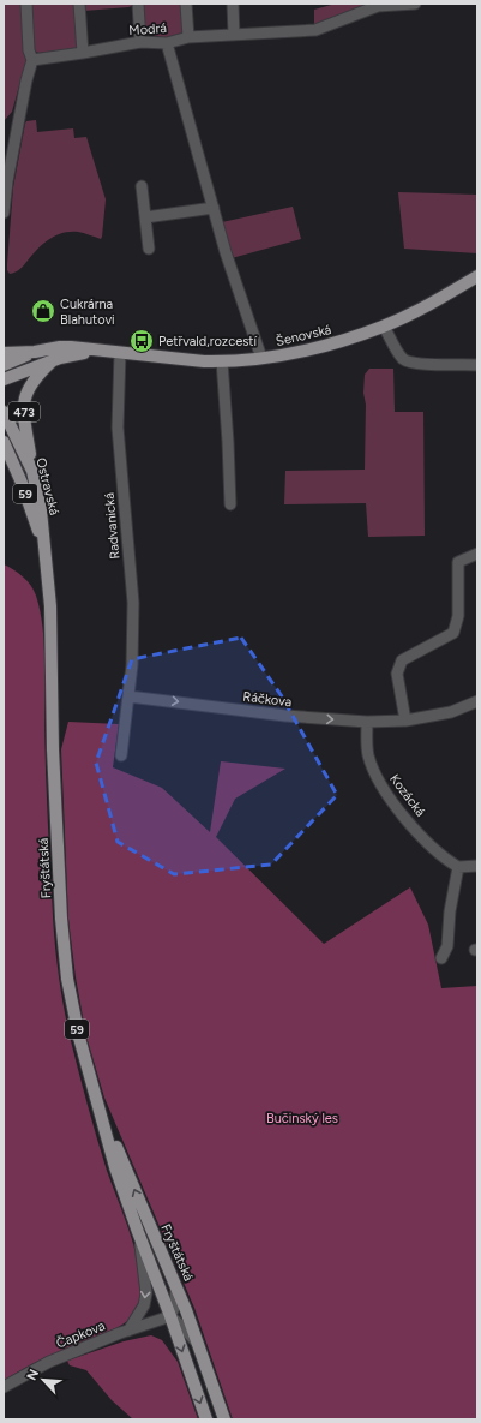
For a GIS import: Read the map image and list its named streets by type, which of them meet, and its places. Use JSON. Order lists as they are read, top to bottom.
{
  "streets": {
    "main road": [
      "Šenovská",
      "473",
      "Ostravská",
      "59",
      "Fryštátská"
    ],
    "street": [
      "Modrá",
      "Radvanická",
      "Ráčkova",
      "Kozácká",
      "Čapkova"
    ]
  },
  "crossings": [
    ["Šenovská", "473"],
    ["Šenovská", "Radvanická"],
    ["473", "Ostravská"],
    ["Ostravská", "Fryštátská"],
    ["Radvanická", "Ráčkova"],
    ["Ráčkova", "Kozácká"],
    ["Fryštátská", "Čapkova"]
  ],
  "one_way": ["Ráčkova"],
  "parks": ["Bučinský les"],
  "places": {
    "shop": ["Cukrárna Blahutovi"],
    "bus stop": ["Petřvald,rozcestí"]
  },
  "north": "top left"
}
